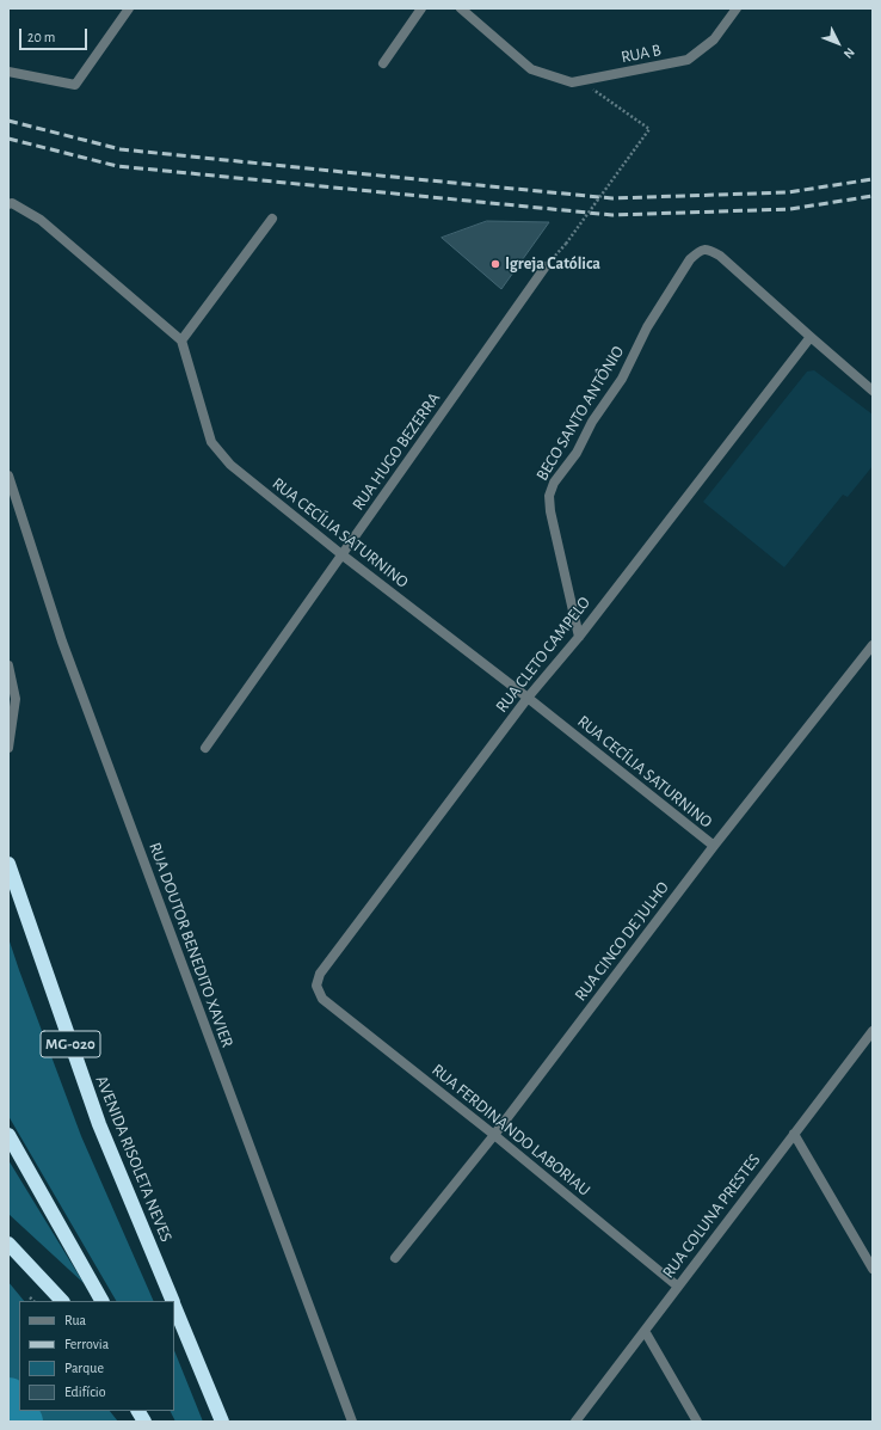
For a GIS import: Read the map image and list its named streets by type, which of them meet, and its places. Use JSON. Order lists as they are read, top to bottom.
{
  "streets": {
    "highway": ["MG-020", "AVENIDA RISOLETA NEVES"],
    "street": [
      "RUA B",
      "BECO SANTO ANTÔNIO",
      "RUA HUGO BEZERRA",
      "RUA CECÍLIA SATURNINO",
      "RUA CLETO CAMPELO",
      "RUA CINCO DE JULHO",
      "RUA DOUTOR BENEDITO XAVIER",
      "RUA FERDINANDO LABORIAU",
      "RUA COLUNA PRESTES"
    ]
  },
  "crossings": [
    ["BECO SANTO ANTÔNIO", "RUA CLETO CAMPELO"],
    ["RUA HUGO BEZERRA", "RUA CECÍLIA SATURNINO"],
    ["RUA CECÍLIA SATURNINO", "RUA CLETO CAMPELO"],
    ["RUA CECÍLIA SATURNINO", "RUA CINCO DE JULHO"],
    ["RUA CLETO CAMPELO", "RUA FERDINANDO LABORIAU"],
    ["RUA CINCO DE JULHO", "RUA FERDINANDO LABORIAU"],
    ["RUA FERDINANDO LABORIAU", "RUA COLUNA PRESTES"]
  ],
  "places": ["Igreja Católica"],
  "legend": [
    "Rua",
    "Ferrovia",
    "Parque",
    "Edifício"
  ],
  "scale_bar": "20 m",
  "north": "bottom right"
}
